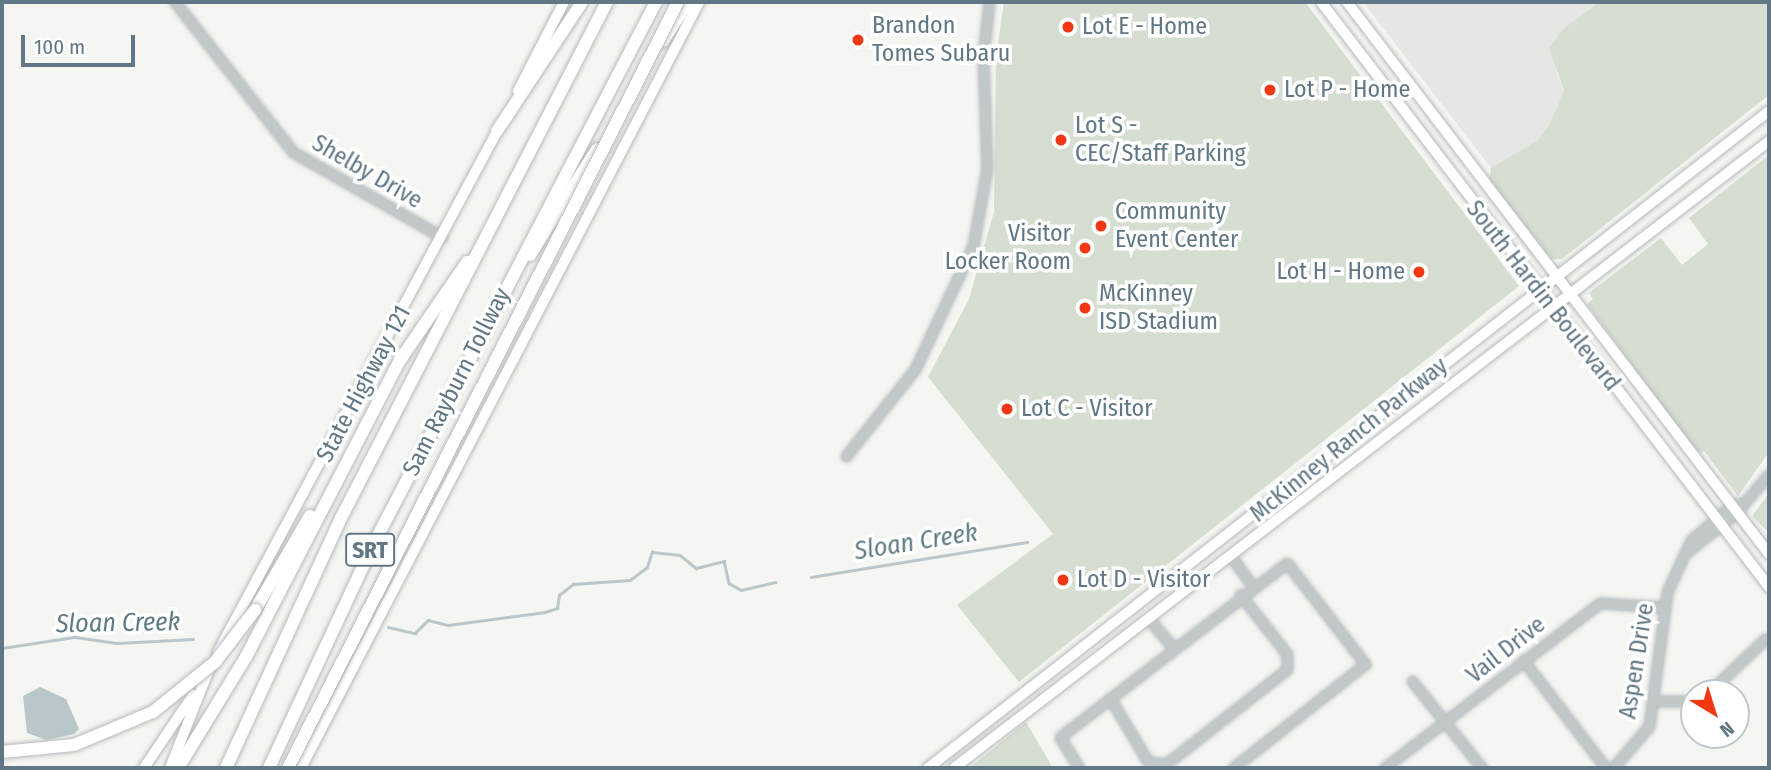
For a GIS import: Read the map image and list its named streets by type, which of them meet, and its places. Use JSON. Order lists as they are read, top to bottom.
{
  "streets": {
    "highway": ["Sam Rayburn Tollway", "SRT"],
    "main road": ["South Hardin Boulevard", "State Highway 121", "McKinney Ranch Parkway"],
    "street": ["Shelby Drive", "Vail Drive", "Aspen Drive"]
  },
  "crossings": [
    ["Shelby Drive", "State Highway 121"],
    ["South Hardin Boulevard", "McKinney Ranch Parkway"],
    ["South Hardin Boulevard", "Aspen Drive"],
    ["Vail Drive", "Aspen Drive"]
  ],
  "water": ["Sloan Creek"],
  "places": [
    "Lot E - Home",
    "Brandon Tomes Subaru",
    "Lot P - Home",
    "Lot S - CEC/Staff Parking",
    "Community Event Center",
    "Visitor Locker Room",
    "Lot H - Home",
    "McKinney ISD Stadium",
    "Lot C - Visitor",
    "Lot D - Visitor"
  ],
  "scale_bar": "100 m",
  "north": "bottom right"
}
